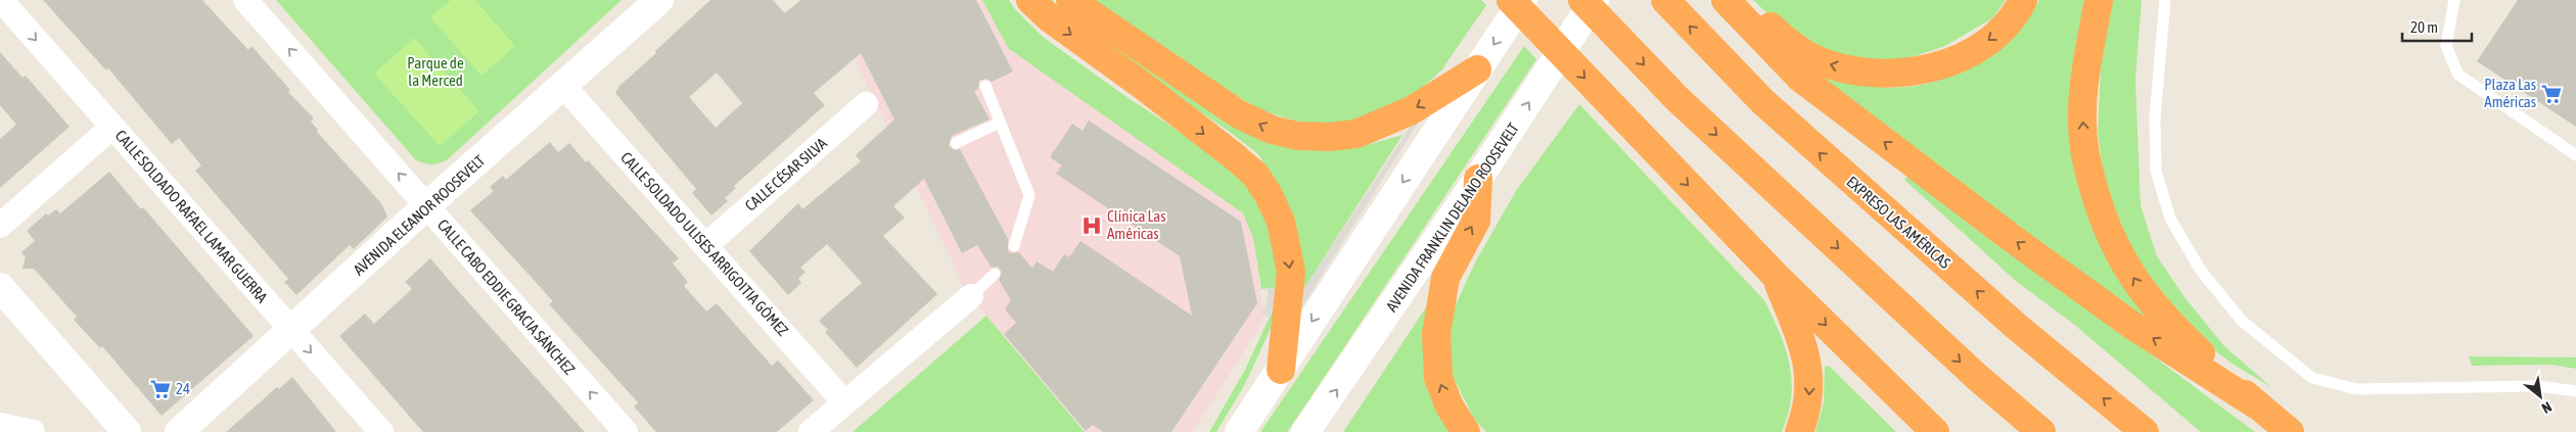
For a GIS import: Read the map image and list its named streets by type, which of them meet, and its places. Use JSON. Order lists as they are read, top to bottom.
{
  "streets": {
    "highway": ["EXPRESO LAS AMÉRICAS"],
    "main road": ["AVENIDA ELEANOR ROOSEVELT", "AVENIDA FRANKLIN DELANO ROOSEVELT"],
    "street": [
      "CALLE CÉSAR SILVA",
      "CALLE SOLDADO RAFAEL LAMAR GUERRA",
      "CALLE SOLDADO ULISES ARRIGOITIA GÓMEZ",
      "CALLE CABO EDDIE GRACIA SÁNCHEZ"
    ]
  },
  "crossings": [
    ["CALLE CÉSAR SILVA", "CALLE SOLDADO ULISES ARRIGOITIA GÓMEZ"],
    ["AVENIDA ELEANOR ROOSEVELT", "CALLE SOLDADO RAFAEL LAMAR GUERRA"],
    ["AVENIDA ELEANOR ROOSEVELT", "CALLE SOLDADO ULISES ARRIGOITIA GÓMEZ"],
    ["AVENIDA ELEANOR ROOSEVELT", "CALLE CABO EDDIE GRACIA SÁNCHEZ"]
  ],
  "one_way": ["CALLE SOLDADO RAFAEL LAMAR GUERRA", "CALLE CABO EDDIE GRACIA SÁNCHEZ"],
  "parks": ["Parque de la Merced"],
  "places": {
    "supermarket": ["Plaza Las Américas", "24"],
    "hospital": ["Clínica Las Américas"]
  },
  "scale_bar": "20 m",
  "north": "bottom right"
}
